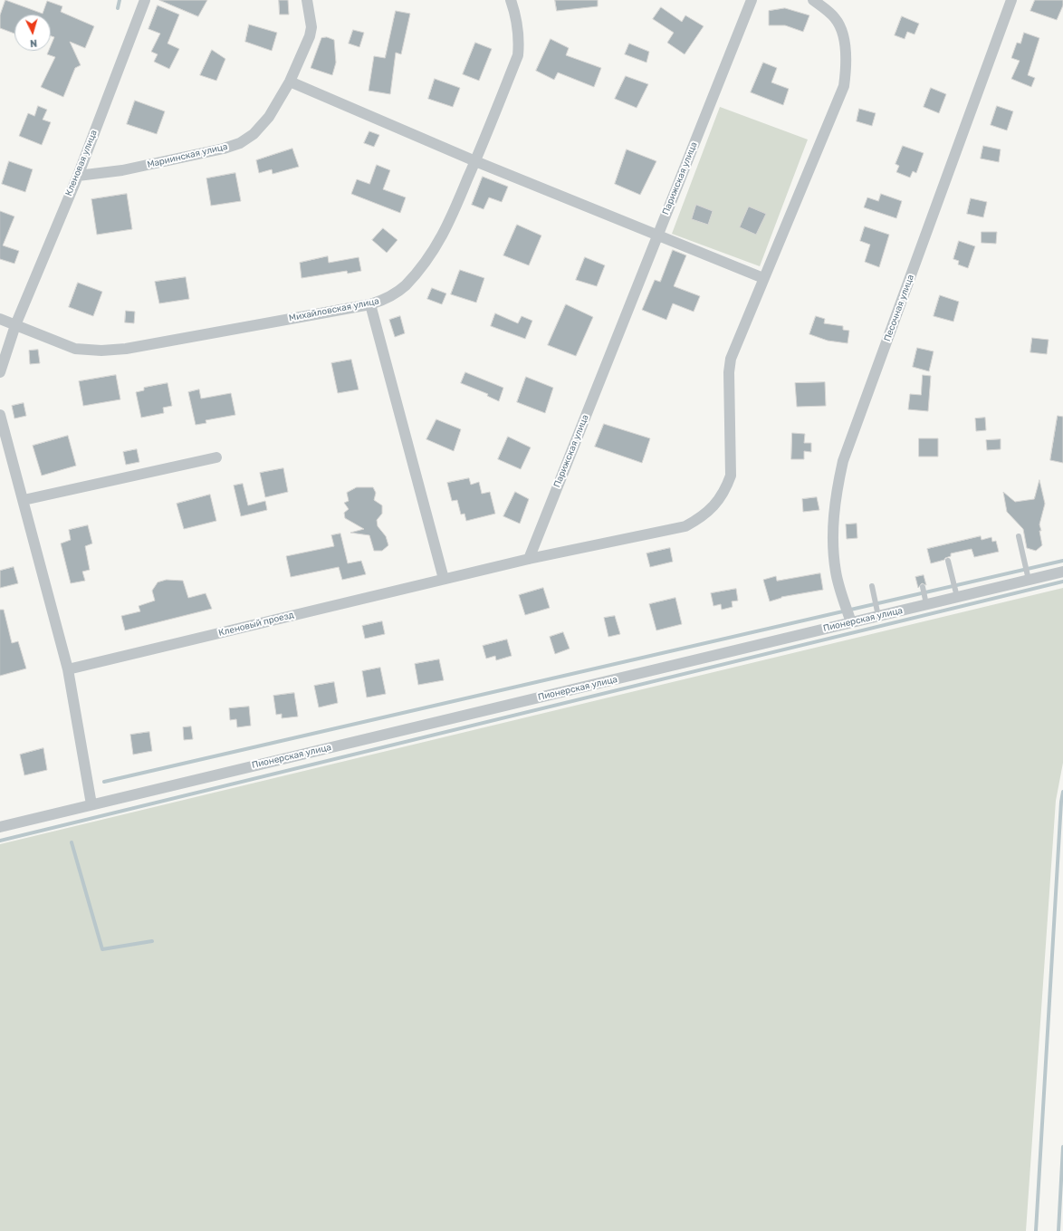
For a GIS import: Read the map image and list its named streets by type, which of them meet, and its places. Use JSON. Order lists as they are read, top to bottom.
{
  "streets": {
    "street": [
      "Мариинская улица",
      "Кленовая улица",
      "Парижская улица",
      "Песочная улица",
      "Михайловская улица",
      "Пионерская улица",
      "Кленовый проезд"
    ]
  },
  "crossings": [
    ["Мариинская улица", "Кленовая улица"],
    ["Кленовая улица", "Михайловская улица"],
    ["Песочная улица", "Пионерская улица"]
  ],
  "north": "bottom"
}
